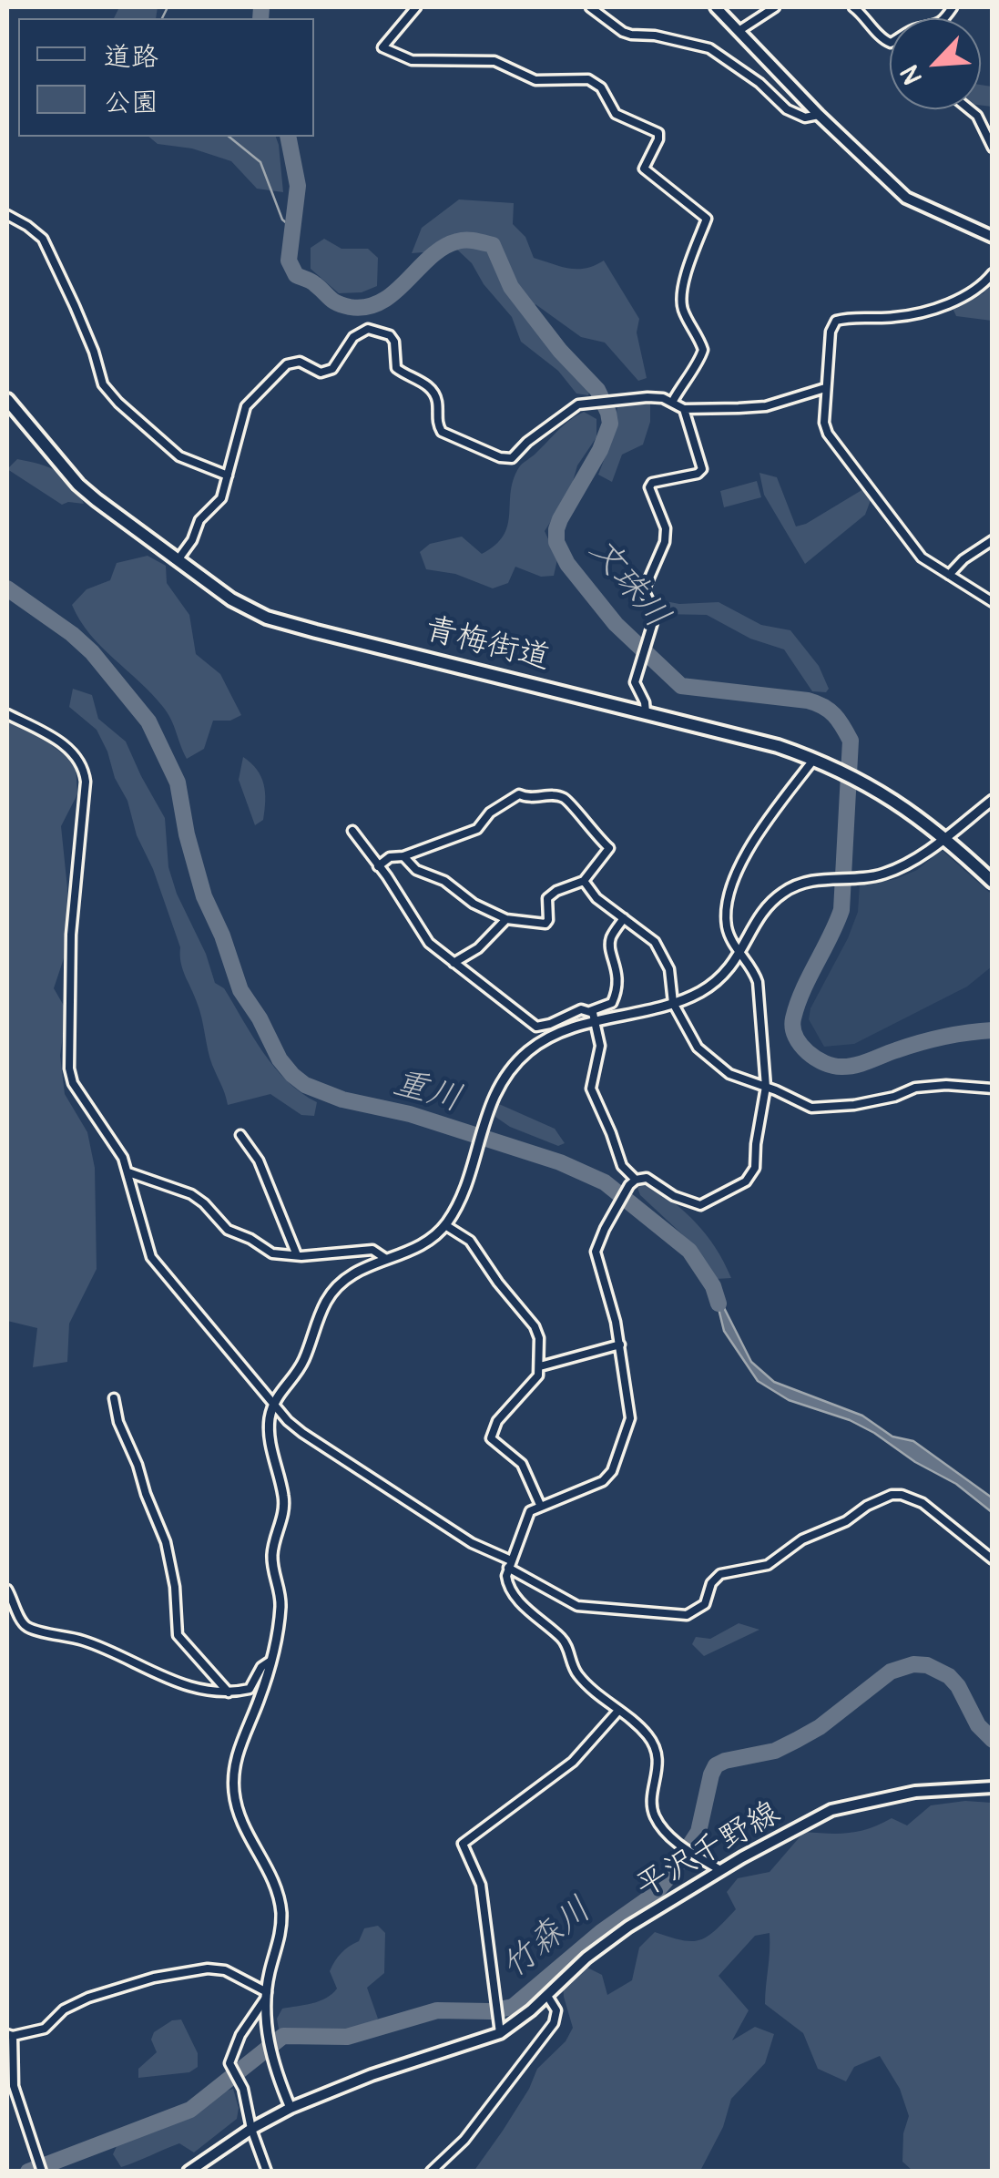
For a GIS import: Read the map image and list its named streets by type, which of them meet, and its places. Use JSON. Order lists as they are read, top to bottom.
{
  "streets": {
    "highway": ["青梅街道"],
    "main road": ["平沢千野線"]
  },
  "water": ["文珠川", "重川", "竹森川"],
  "legend": ["道路", "公園"],
  "north": "bottom left"
}
